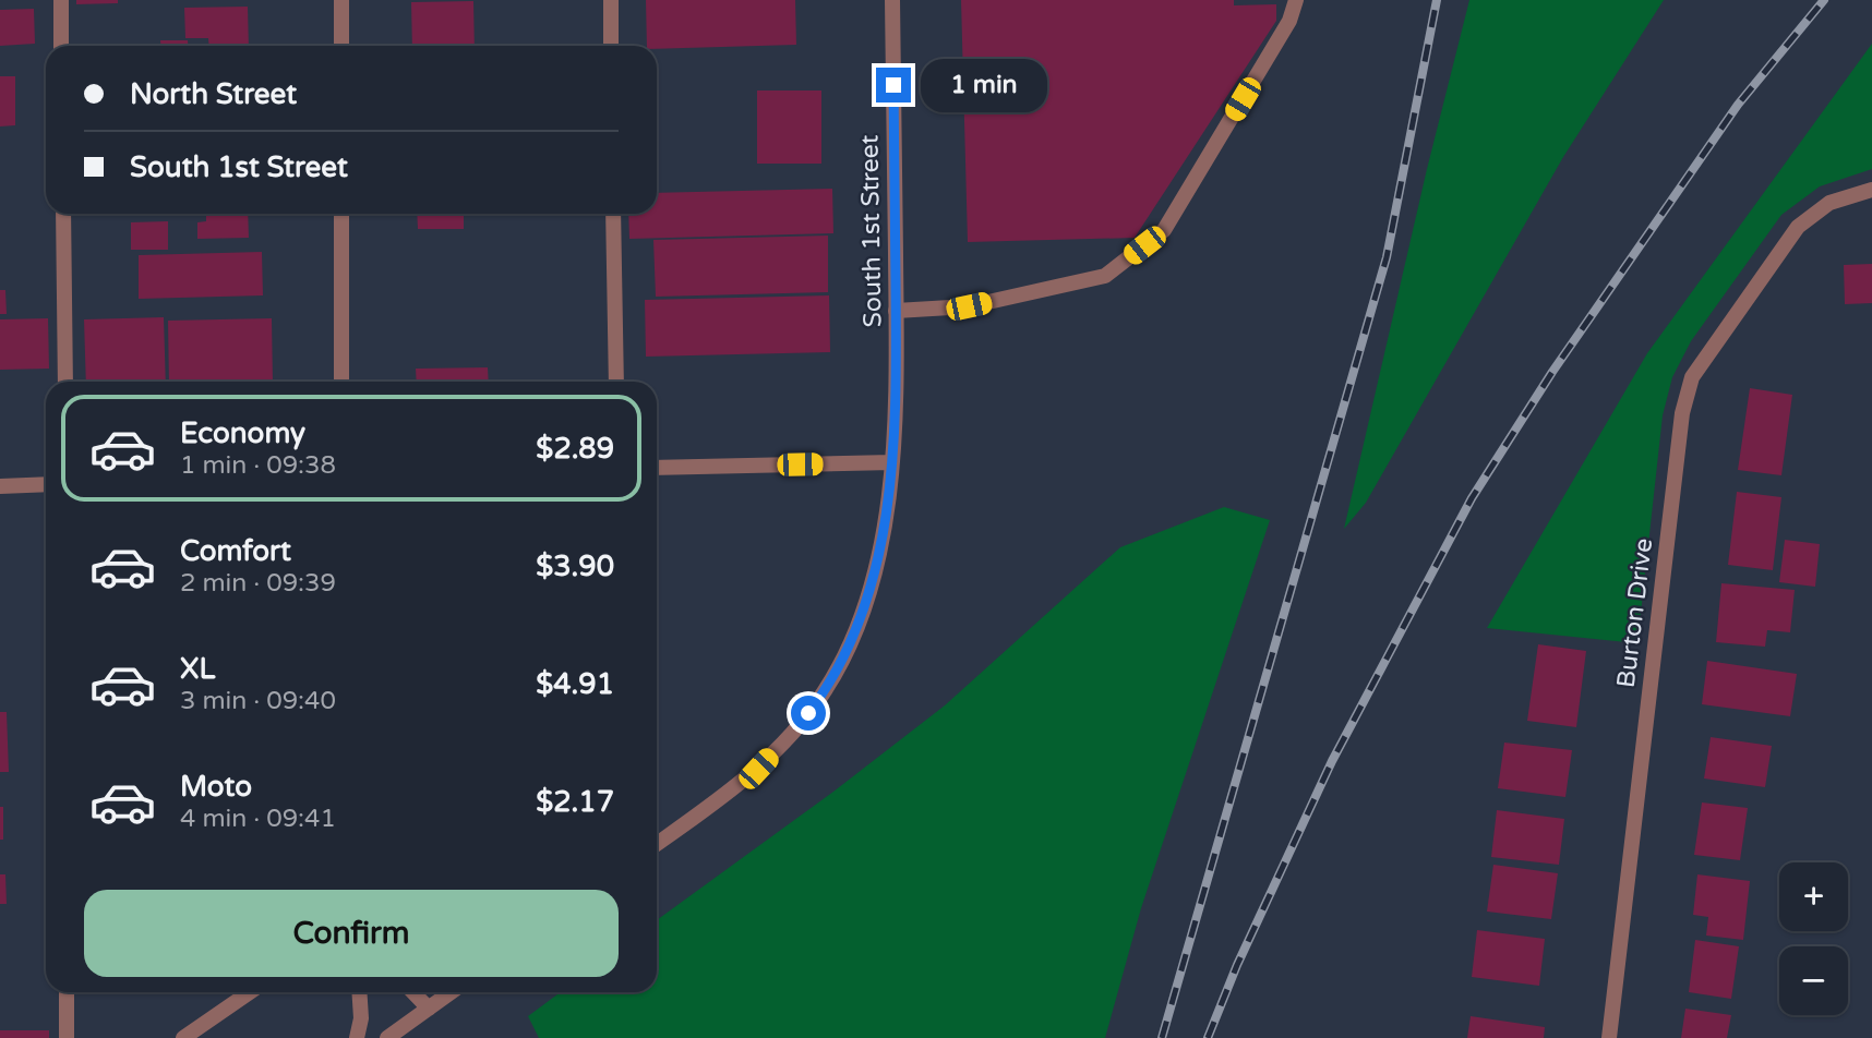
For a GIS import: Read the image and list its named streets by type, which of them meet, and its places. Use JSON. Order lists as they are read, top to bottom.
{
  "streets": {
    "street": ["South 1st Street", "Burton Drive"]
  },
  "page": {
    "banner": ["North Street", "South 1st Street"],
    "bubble": "1 min",
    "list": [
      {
        "name": "Economy",
        "note": "1 min · 09:38",
        "value": "$2.89"
      },
      {
        "name": "Comfort",
        "note": "2 min · 09:39",
        "value": "$3.90"
      },
      {
        "name": "XL",
        "note": "3 min · 09:40",
        "value": "$4.91"
      },
      {
        "name": "Moto",
        "note": "4 min · 09:41",
        "value": "$2.17"
      }
    ],
    "map_buttons": ["+", "−"],
    "buttons": "Confirm"
  }
}
